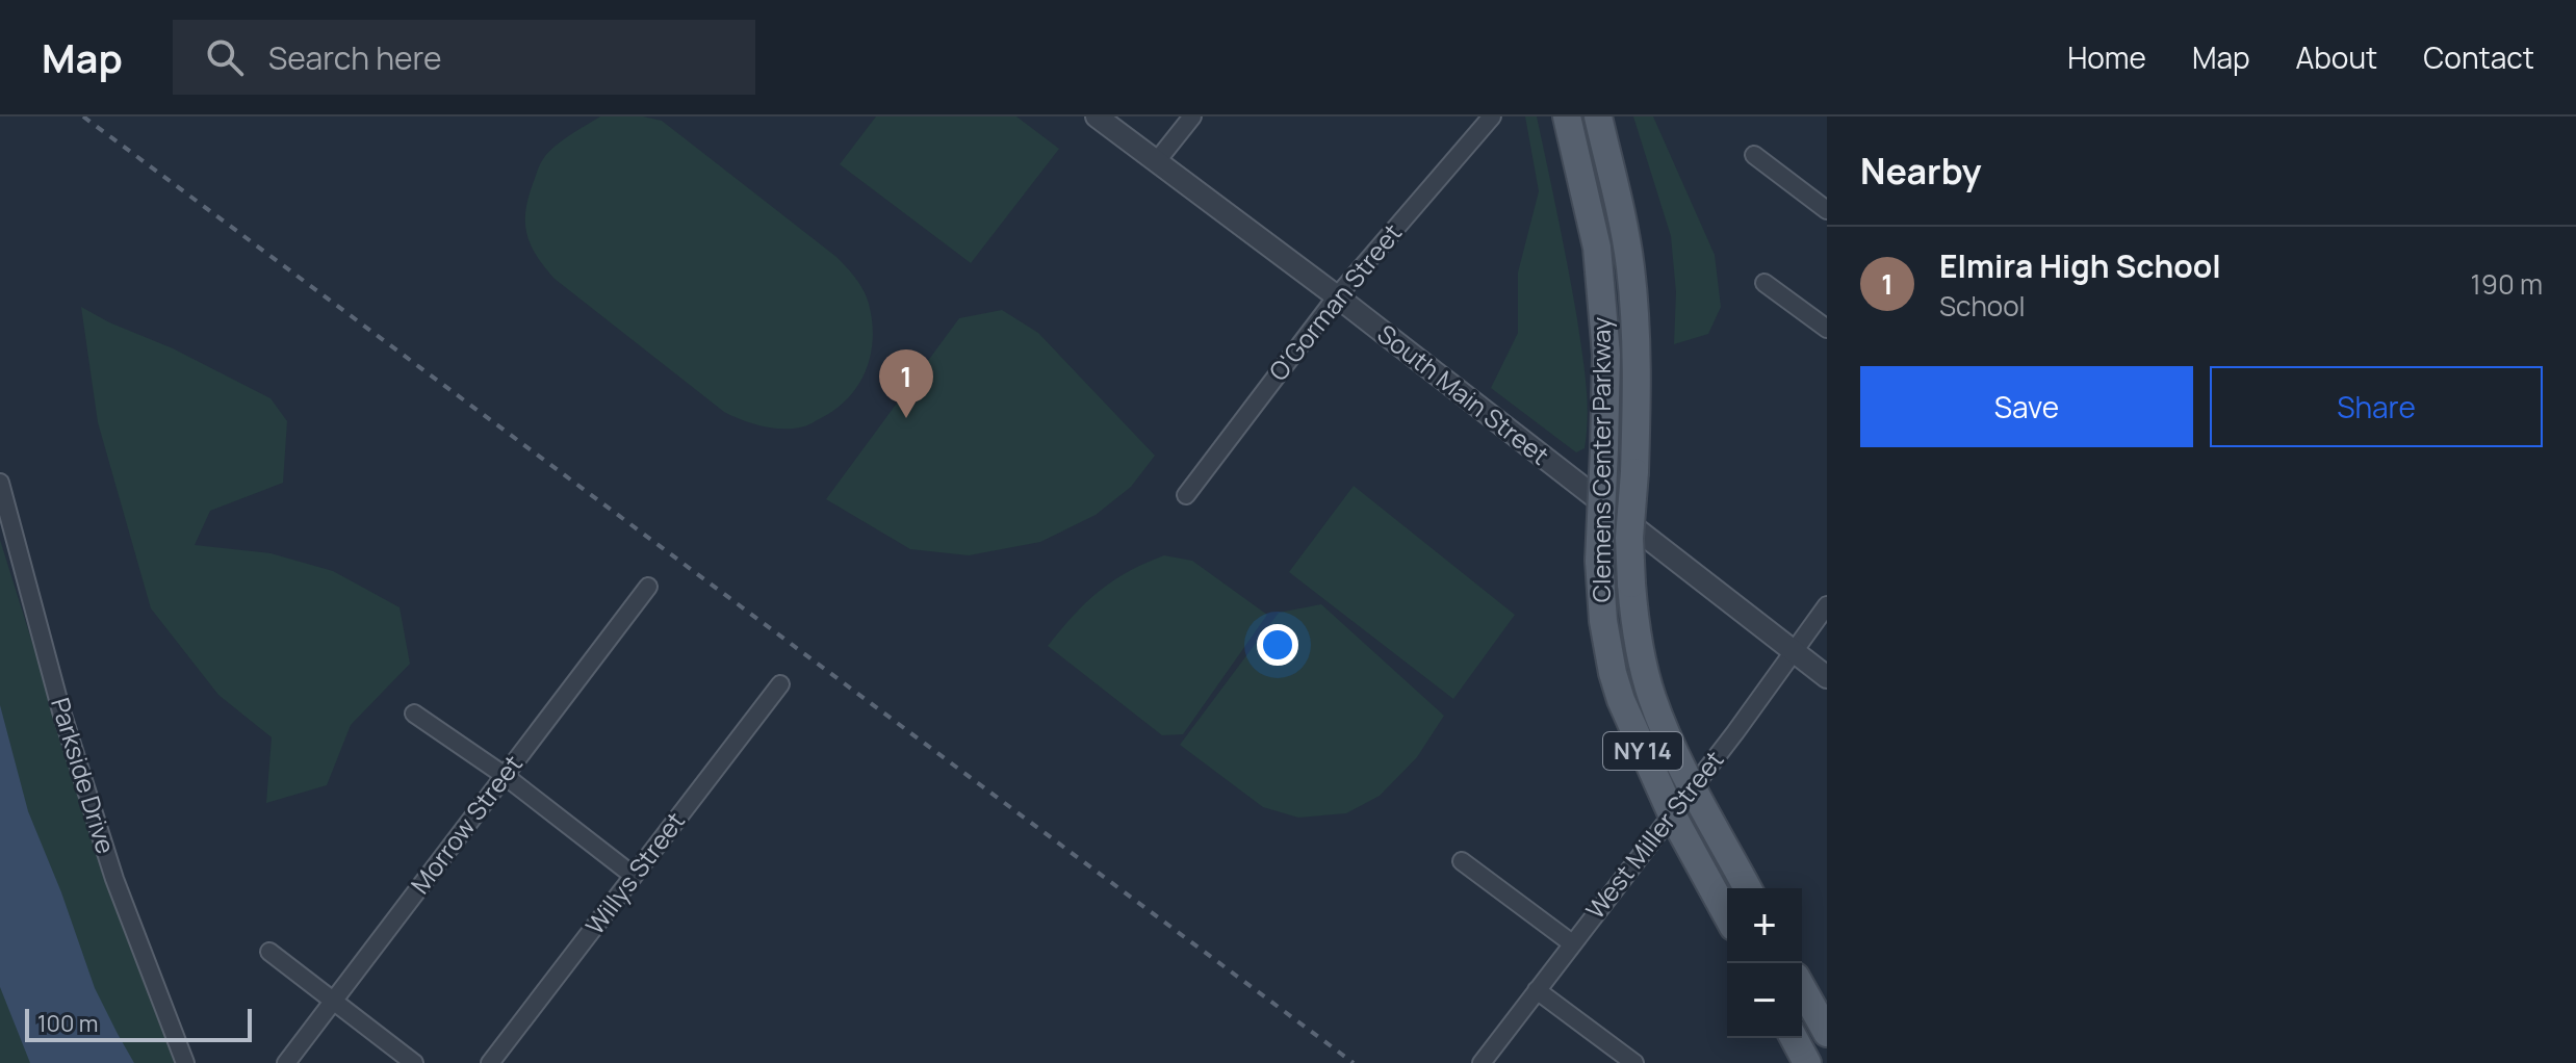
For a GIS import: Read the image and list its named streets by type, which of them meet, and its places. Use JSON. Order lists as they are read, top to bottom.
{
  "streets": {
    "main road": ["Clemens Center Parkway", "NY 14"],
    "street": [
      "O'Gorman Street",
      "South Main Street",
      "Parkside Drive",
      "Morrow Street",
      "West Miller Street",
      "Willys Street"
    ]
  },
  "crossings": [
    ["O'Gorman Street", "South Main Street"],
    ["South Main Street", "West Miller Street"],
    ["Clemens Center Parkway", "West Miller Street"]
  ],
  "scale_bar": "100 m",
  "page": {
    "header": "Map",
    "search": "Search here",
    "nav": [
      "Home",
      "Map",
      "About",
      "Contact"
    ],
    "heading": "Nearby",
    "list": [
      {
        "mark": "1",
        "name": "Elmira High School",
        "note": "School",
        "value": "190 m"
      }
    ],
    "buttons": ["Save", "Share"],
    "pins": "1",
    "map_buttons": ["+", "−"],
    "scale": "100 m"
  }
}
